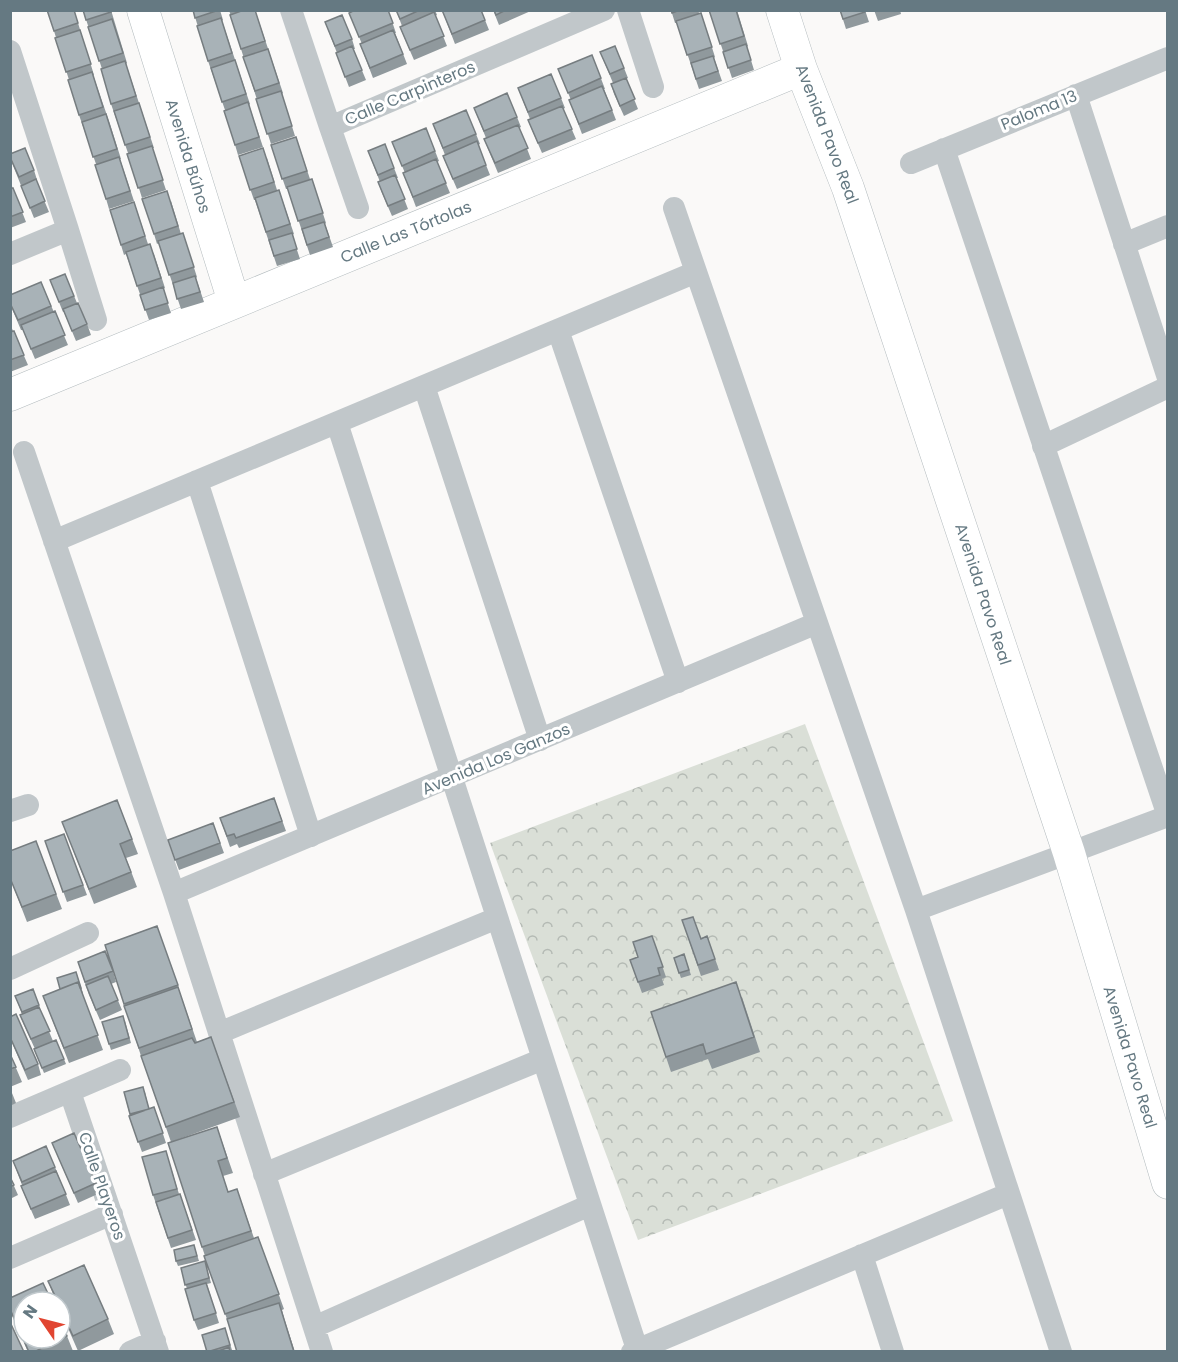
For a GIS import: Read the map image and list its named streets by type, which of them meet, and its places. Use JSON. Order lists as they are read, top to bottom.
{
  "streets": {
    "street": [
      "Calle Carpinteros",
      "Paloma 13",
      "Avenida Pavo Real",
      "Avenida Búhos",
      "Calle Las Tórtolas",
      "Avenida Los Ganzos",
      "Calle Playeros"
    ]
  },
  "crossings": [
    ["Avenida Pavo Real", "Calle Las Tórtolas"],
    ["Avenida Búhos", "Calle Las Tórtolas"]
  ],
  "north": "top left"
}
